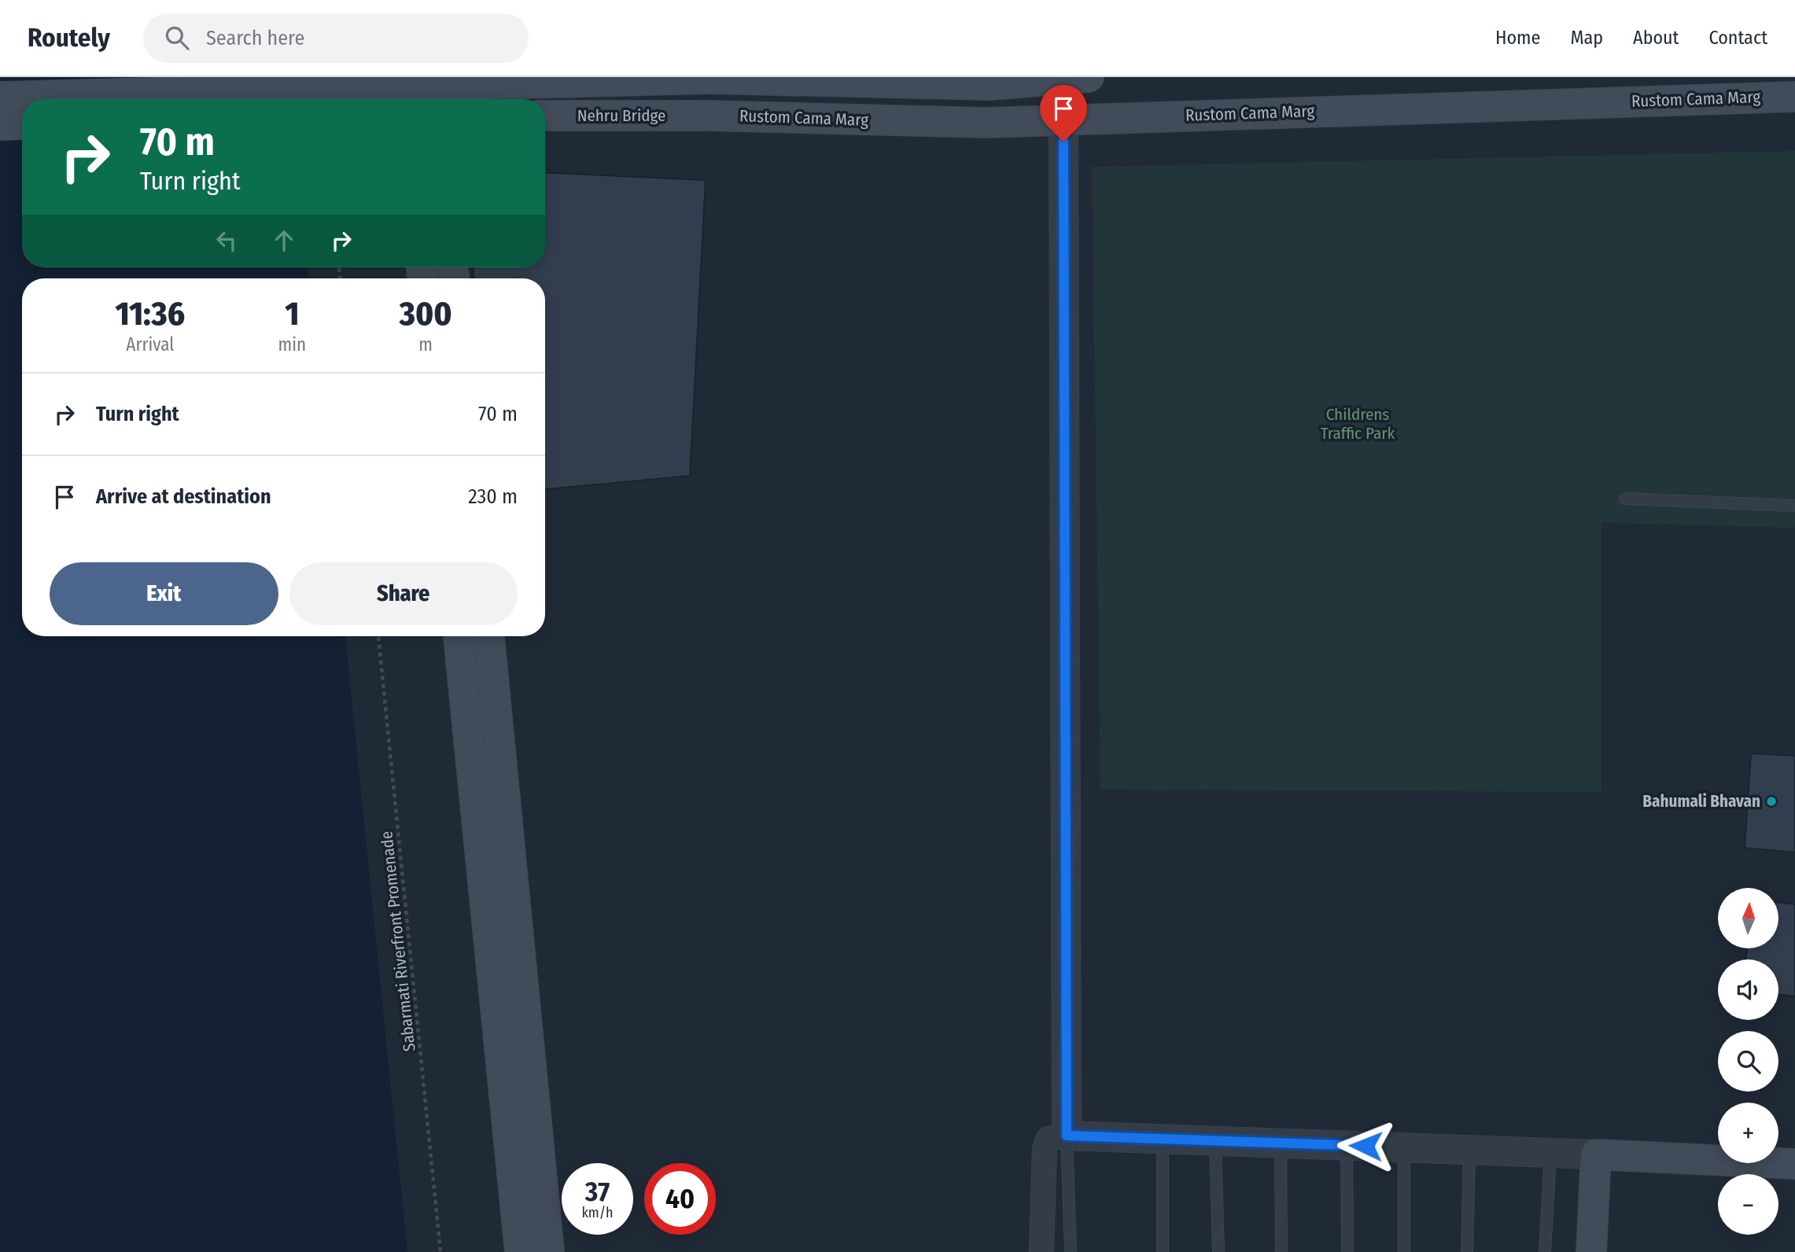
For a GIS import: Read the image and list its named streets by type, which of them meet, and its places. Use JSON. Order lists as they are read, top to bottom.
{
  "streets": {
    "main road": ["Rustom Cama Marg", "Nehru Bridge"],
    "path": ["Sabarmati Riverfront Promenade"]
  },
  "crossings": [
    ["Rustom Cama Marg", "Nehru Bridge"]
  ],
  "parks": ["Childrens Traffic Park"],
  "places": ["Bahumali Bhavan"],
  "north": "top",
  "page": {
    "header": "Routely",
    "search": "Search here",
    "nav": [
      "Home",
      "Map",
      "About",
      "Contact"
    ],
    "turn": ["70 m", "Turn right"],
    "eta": [
      "11:36",
      "Arrival",
      "1",
      "min",
      "300",
      "m"
    ],
    "list": [
      {
        "name": "Turn right",
        "value": "70 m"
      },
      {
        "name": "Arrive at destination",
        "value": "230 m"
      }
    ],
    "buttons": ["Exit", "Share"],
    "map_buttons": ["+", "−"],
    "speed": "37 km/h",
    "limit": "40"
  }
}
